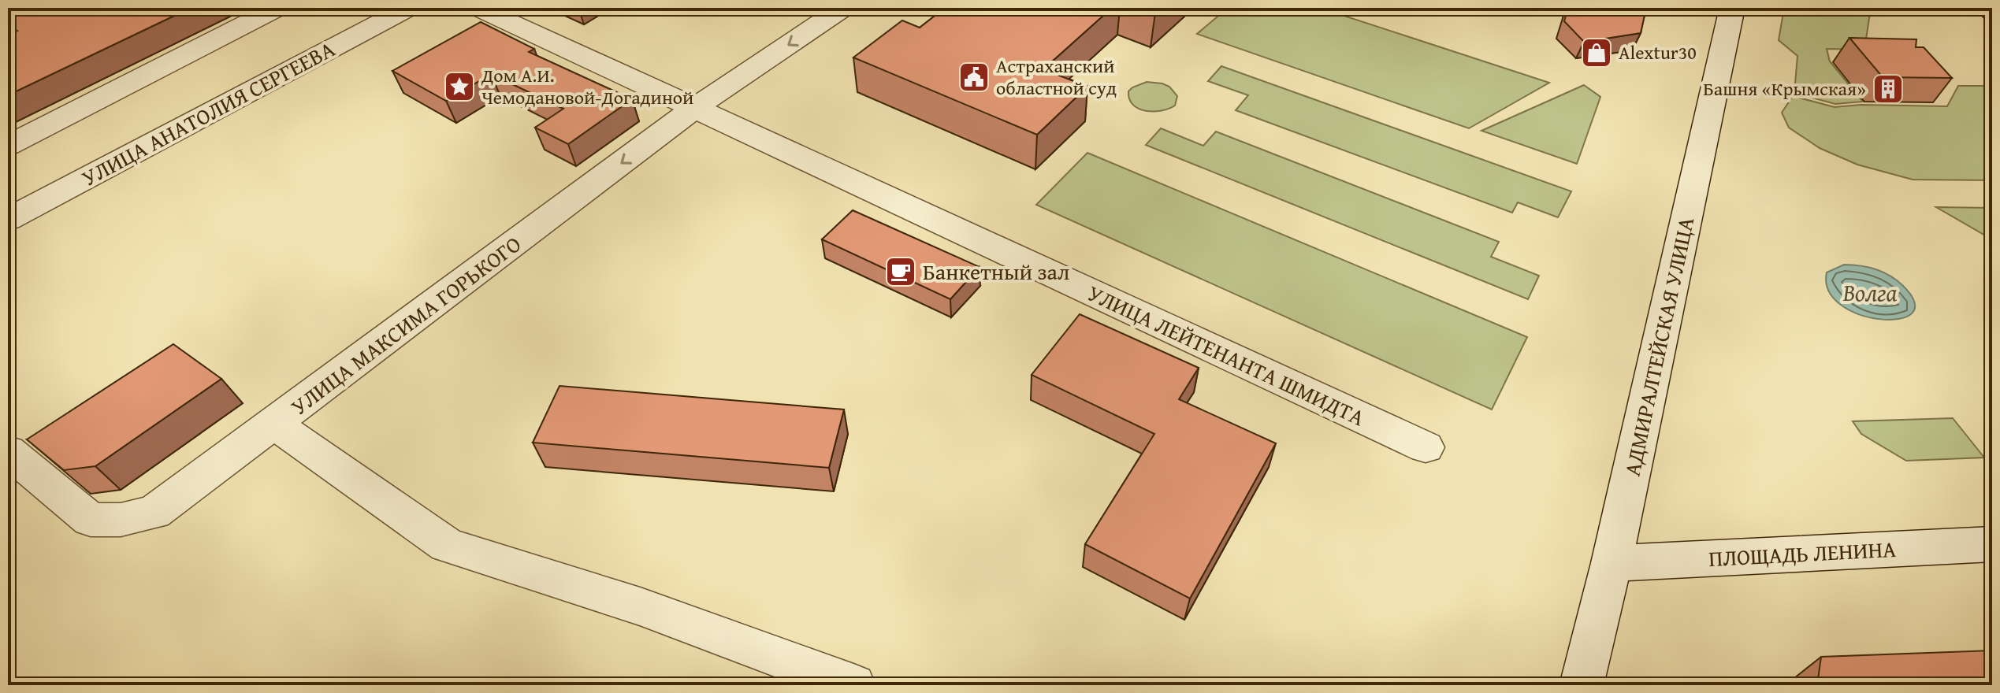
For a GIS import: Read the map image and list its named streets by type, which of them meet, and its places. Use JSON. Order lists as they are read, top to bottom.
{
  "streets": {
    "street": [
      "УЛИЦА АНАТОЛИЯ СЕРГЕЕВА",
      "УЛИЦА МАКСИМА ГОРЬКОГО",
      "АДМИРАЛТЕЙСКАЯ УЛИЦА",
      "УЛИЦА ЛЕЙТЕНАНТА ШМИДТА",
      "ПЛОЩАДЬ ЛЕНИНА"
    ]
  },
  "crossings": [
    ["УЛИЦА МАКСИМА ГОРЬКОГО", "УЛИЦА ЛЕЙТЕНАНТА ШМИДТА"],
    ["АДМИРАЛТЕЙСКАЯ УЛИЦА", "ПЛОЩАДЬ ЛЕНИНА"]
  ],
  "one_way": ["УЛИЦА МАКСИМА ГОРЬКОГО"],
  "water": ["Волга"],
  "places": {
    "shop": ["Alextur30"],
    "public building": ["Астраханский областной суд"],
    "place": ["Дом А.И. Чемодановой-Догадиной"],
    "building": ["Башня «Крымская»"],
    "cafe": ["Банкетный зал"]
  }
}
